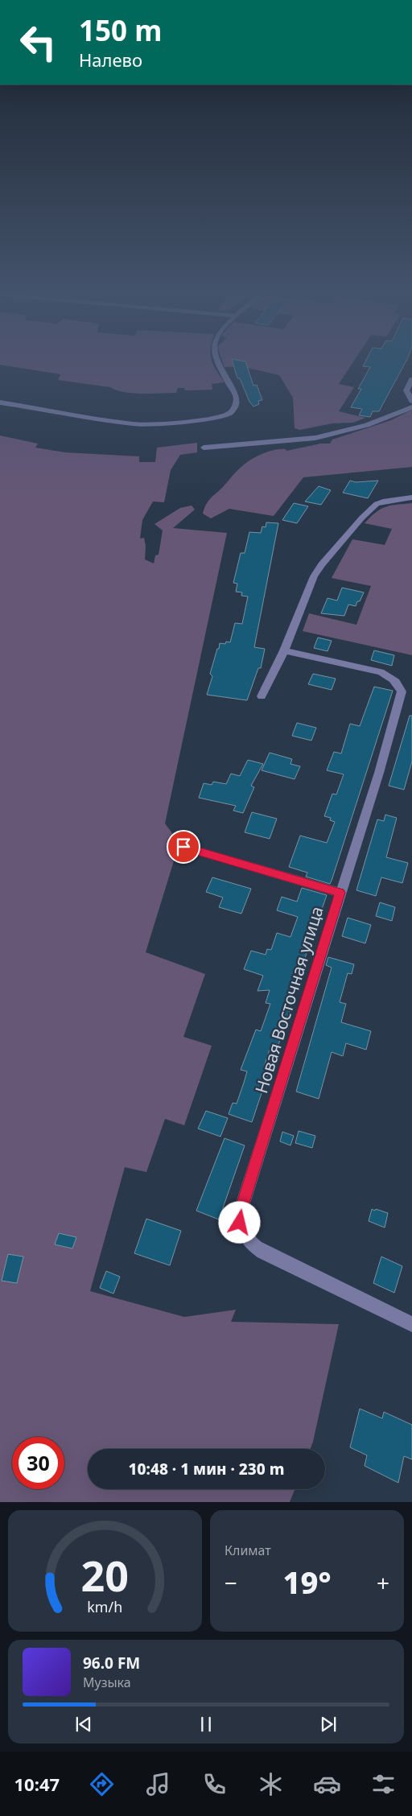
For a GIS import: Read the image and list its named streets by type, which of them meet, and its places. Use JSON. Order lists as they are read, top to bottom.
{
  "streets": {
    "street": ["Новая Восточная улица"]
  },
  "page": {
    "turn": ["150 m", "Налево"],
    "limit": "30",
    "trip": "10:48 · 1 мин · 230 m",
    "tile": "Климат",
    "heat": ["−", "19°", "+"],
    "song": ["96.0 FM", "Музыка"],
    "tabs": "10:47",
    "gauge": ["20", "km/h"]
  }
}
